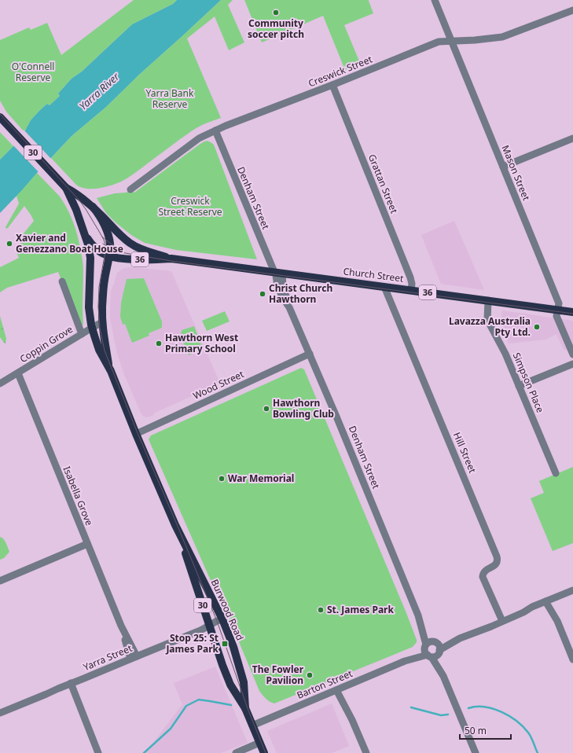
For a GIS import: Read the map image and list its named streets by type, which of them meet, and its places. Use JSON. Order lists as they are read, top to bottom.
{
  "streets": {
    "main road": [
      "30",
      "36",
      "Church Street",
      "Burwood Road"
    ],
    "street": [
      "Creswick Street",
      "Mason Street",
      "Grattan Street",
      "Denham Street",
      "Coppin Grove",
      "Simpson Place",
      "Wood Street",
      "Hill Street",
      "Isabella Grove",
      "Yarra Street",
      "Barton Street"
    ]
  },
  "crossings": [
    ["Creswick Street", "Mason Street"],
    ["Creswick Street", "Grattan Street"],
    ["Creswick Street", "Denham Street"],
    ["30", "Church Street"],
    ["30", "Burwood Road"],
    ["Mason Street", "Church Street"],
    ["Grattan Street", "Church Street"],
    ["Denham Street", "Church Street"],
    ["Denham Street", "Wood Street"],
    ["Denham Street", "Barton Street"],
    ["Church Street", "Simpson Place"],
    ["Church Street", "Hill Street"],
    ["Church Street", "Burwood Road"],
    ["Coppin Grove", "Isabella Grove"],
    ["Coppin Grove", "Burwood Road"],
    ["Wood Street", "Burwood Road"],
    ["Hill Street", "Barton Street"],
    ["Isabella Grove", "Yarra Street"],
    ["Burwood Road", "Yarra Street"],
    ["Burwood Road", "Barton Street"]
  ],
  "water": ["Yarra River"],
  "parks": ["O'Connell Reserve", "Yarra Bank Reserve", "Creswick Street Reserve"],
  "places": {
    "other": [
      "Community soccer pitch",
      "Xavier and Genezzano Boat House",
      "Christ Church Hawthorn",
      "Lavazza Australia Pty Ltd.",
      "Hawthorn West Primary School",
      "Hawthorn Bowling Club",
      "War Memorial",
      "St. James Park",
      "The Fowler Pavilion"
    ],
    "transit": ["Stop 25: St James Park"]
  },
  "scale_bar": "50 m"
}
